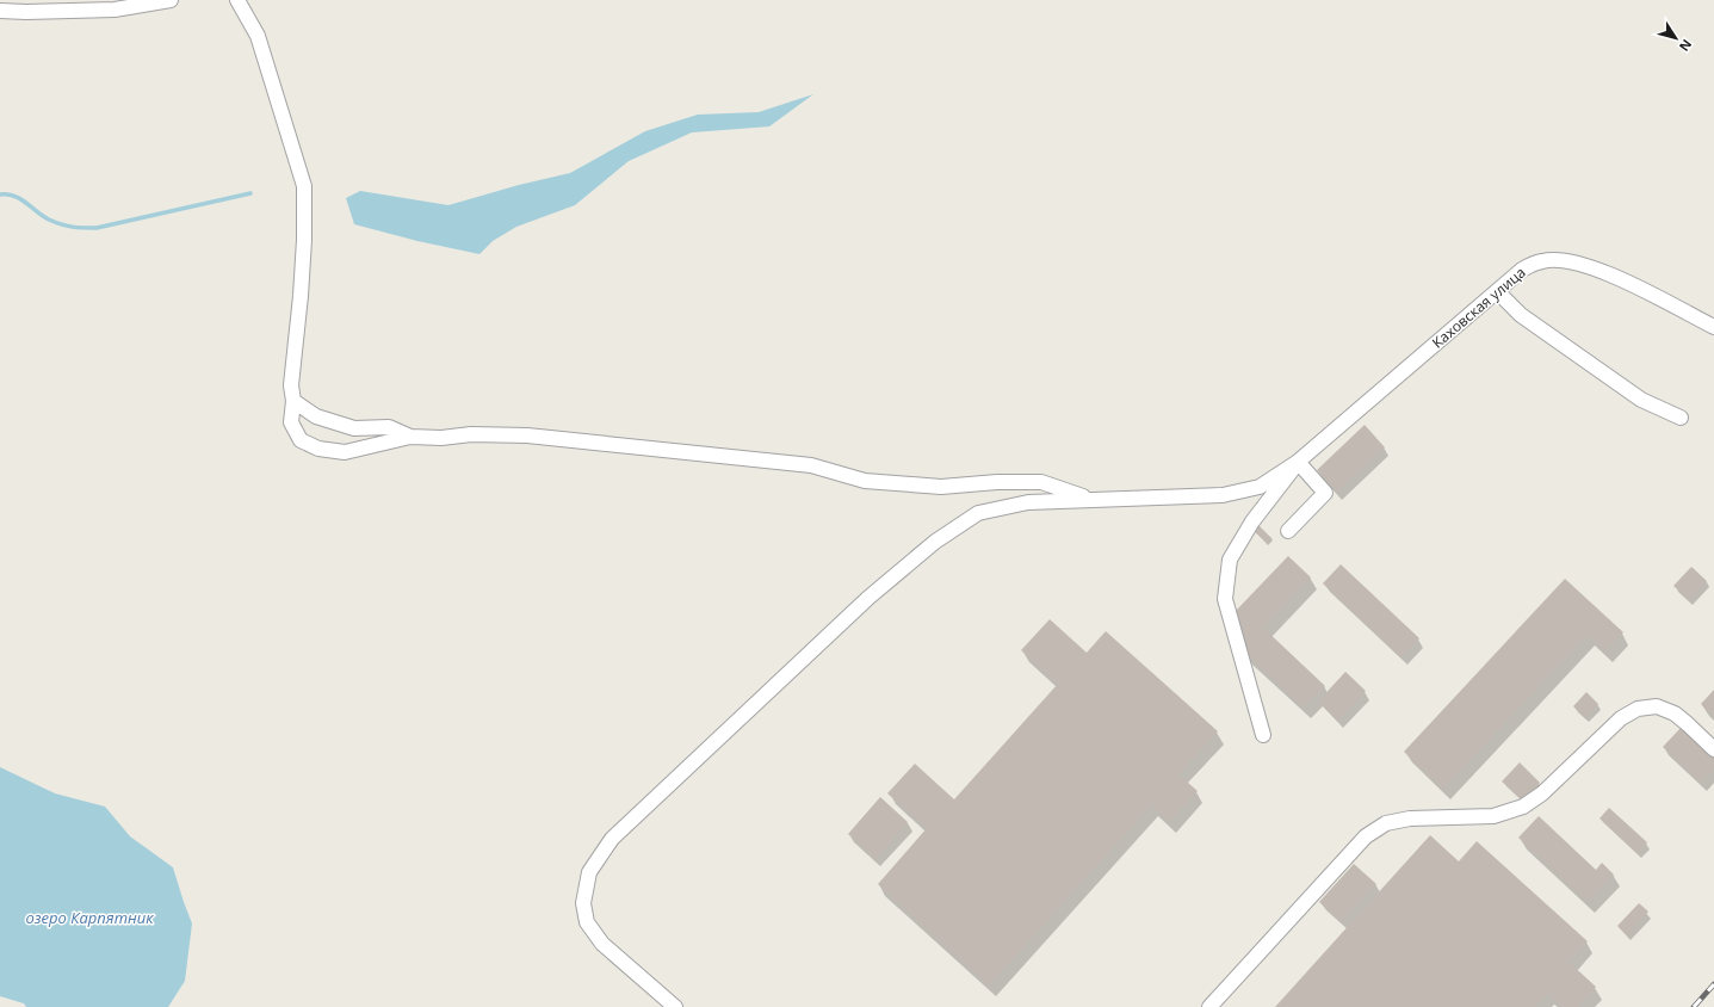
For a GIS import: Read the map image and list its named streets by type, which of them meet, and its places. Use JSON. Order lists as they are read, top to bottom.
{
  "streets": {
    "street": ["Каховская улица"]
  },
  "water": ["озеро Карпятник"],
  "north": "bottom right"
}
